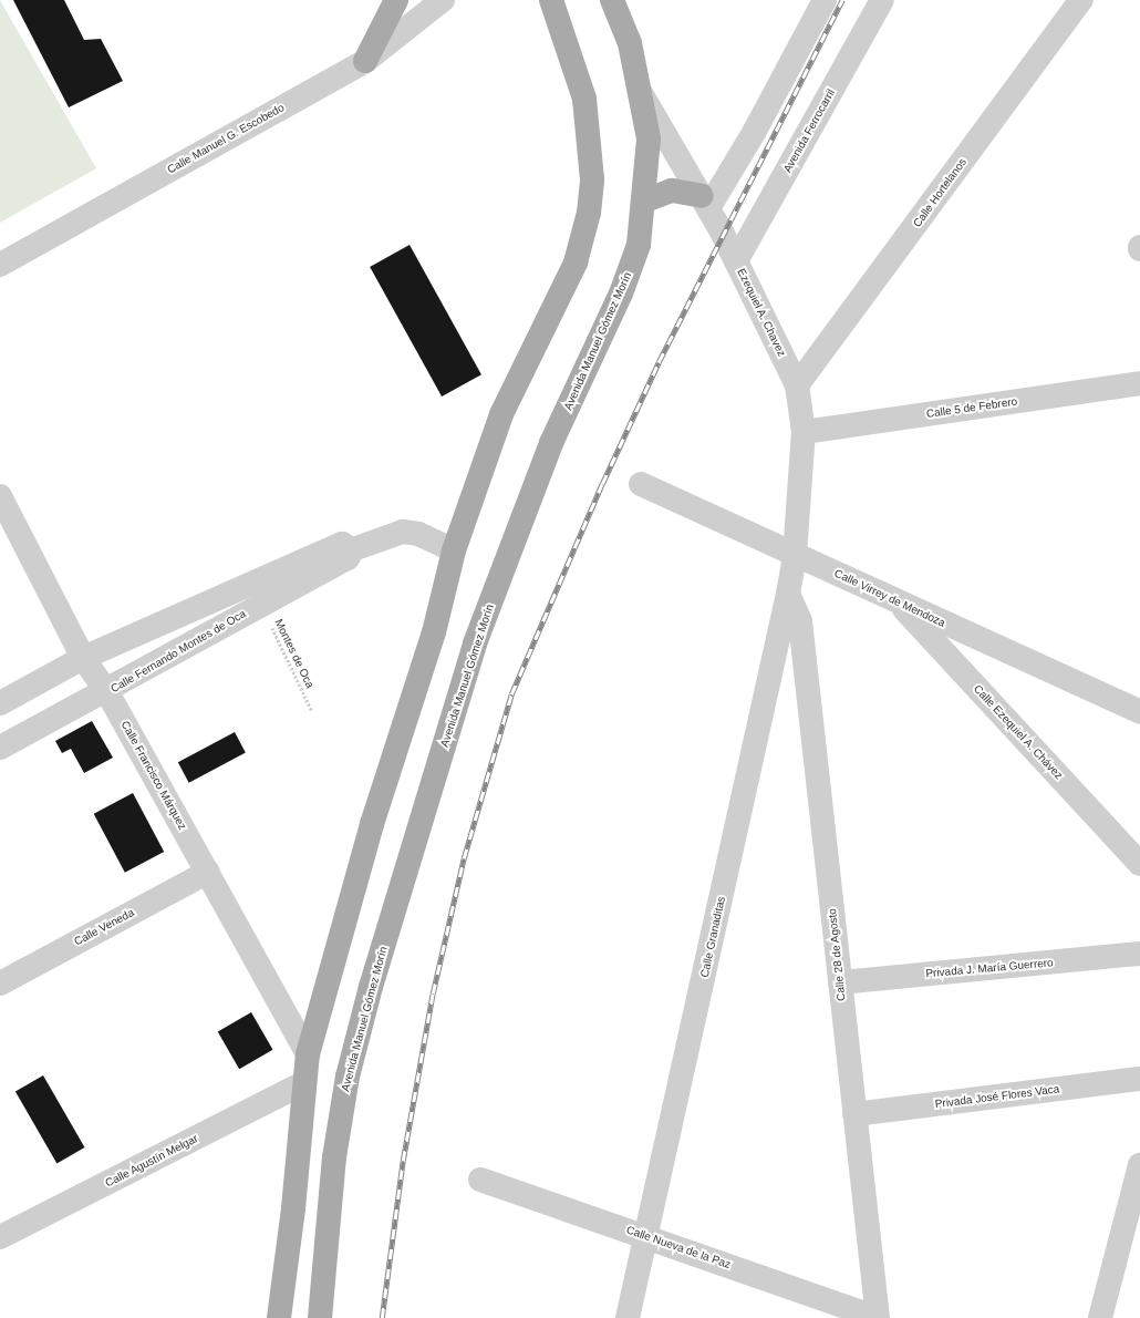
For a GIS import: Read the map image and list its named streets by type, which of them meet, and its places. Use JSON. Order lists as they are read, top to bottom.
{
  "streets": {
    "main road": ["Avenida Manuel Gómez Morín"],
    "street": [
      "Avenida Ferrocarril",
      "Calle Manuel G. Escobedo",
      "Calle Hortelanos",
      "Ezequiel A. Chavez",
      "Calle 5 de Febrero",
      "Calle Virrey de Mendoza",
      "Calle Fernando Montes de Oca",
      "Calle Ezequiel A. Chávez",
      "Calle Francisco Márquez",
      "Calle Veneda",
      "Calle Granaditas",
      "Calle 28 de Agosto",
      "Privada J. María Guerrero",
      "Privada José Flores Vaca",
      "Calle Agustín Melgar",
      "Calle Nueva de la Paz"
    ],
    "path": ["Montes de Oca"]
  },
  "crossings": [
    ["Avenida Ferrocarril", "Ezequiel A. Chavez"],
    ["Calle Hortelanos", "Ezequiel A. Chavez"],
    ["Ezequiel A. Chavez", "Avenida Manuel Gómez Morín"],
    ["Ezequiel A. Chavez", "Calle 5 de Febrero"],
    ["Ezequiel A. Chavez", "Calle Virrey de Mendoza"],
    ["Ezequiel A. Chavez", "Calle Granaditas"],
    ["Calle Virrey de Mendoza", "Calle Ezequiel A. Chávez"],
    ["Calle Virrey de Mendoza", "Calle Granaditas"],
    ["Calle Fernando Montes de Oca", "Montes de Oca"],
    ["Calle Fernando Montes de Oca", "Calle Francisco Márquez"],
    ["Calle Francisco Márquez", "Calle Veneda"],
    ["Calle Granaditas", "Calle 28 de Agosto"],
    ["Calle Granaditas", "Calle Nueva de la Paz"],
    ["Calle 28 de Agosto", "Privada J. María Guerrero"],
    ["Calle 28 de Agosto", "Privada José Flores Vaca"],
    ["Calle 28 de Agosto", "Calle Nueva de la Paz"]
  ]
}
